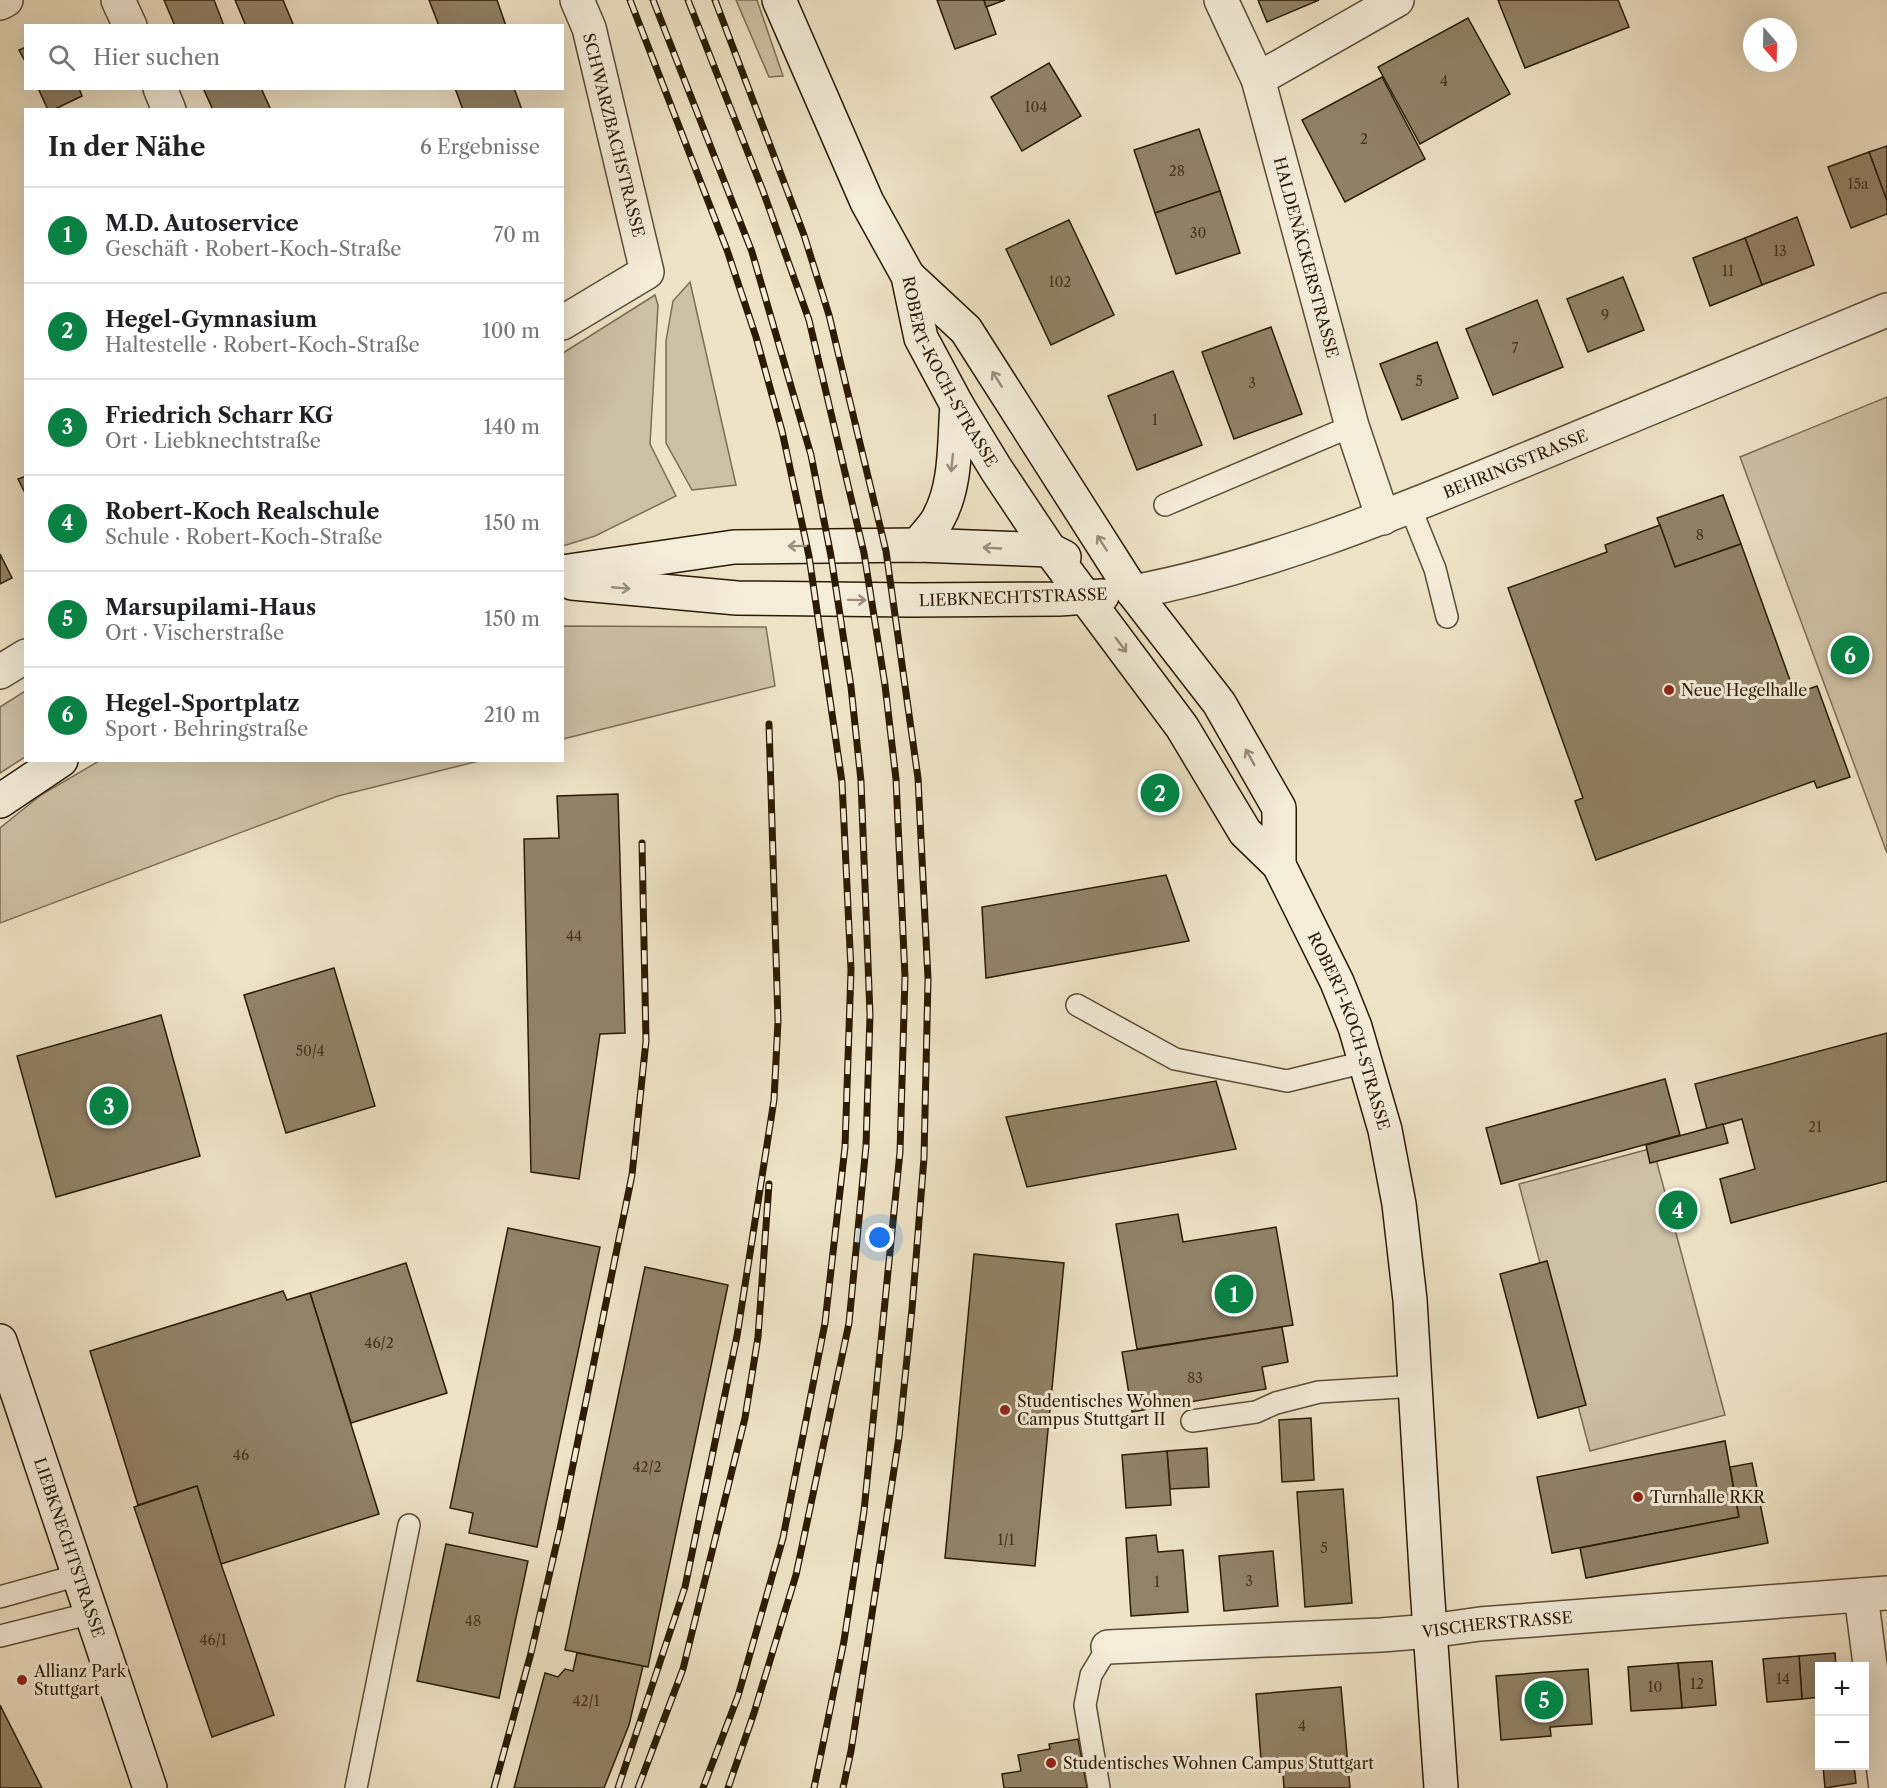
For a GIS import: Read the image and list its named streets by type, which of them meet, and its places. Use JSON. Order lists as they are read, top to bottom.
{
  "streets": {
    "street": [
      "SCHWARZBACHSTRASSE",
      "HALDENÄCKERSTRASSE",
      "ROBERT-KOCH-STRASSE",
      "BEHRINGSTRASSE",
      "LIEBKNECHTSTRASSE",
      "VISCHERSTRASSE"
    ]
  },
  "crossings": [
    ["HALDENÄCKERSTRASSE", "BEHRINGSTRASSE"],
    ["ROBERT-KOCH-STRASSE", "BEHRINGSTRASSE"],
    ["ROBERT-KOCH-STRASSE", "LIEBKNECHTSTRASSE"],
    ["ROBERT-KOCH-STRASSE", "VISCHERSTRASSE"],
    ["BEHRINGSTRASSE", "LIEBKNECHTSTRASSE"]
  ],
  "places": [
    "Neue Hegelhalle",
    "Studentisches Wohnen Campus Stuttgart II",
    "Turnhalle RKR",
    "Allianz Park Stuttgart",
    "Studentisches Wohnen Campus Stuttgart"
  ],
  "house_numbers": [
    "4",
    "104",
    "2",
    "28",
    "15a",
    "30",
    "13",
    "11",
    "102",
    "9",
    "7",
    "5",
    "3",
    "1",
    "8",
    "44",
    "50/4",
    "21",
    "46/2",
    "83",
    "46",
    "42/2",
    "1/1",
    "5",
    "3",
    "1",
    "48",
    "46/1",
    "14",
    "12",
    "10",
    "42/1",
    "4"
  ],
  "north": "bottom",
  "page": {
    "search": "Hier suchen",
    "heading": ["In der Nähe", "6 Ergebnisse"],
    "list": [
      {
        "mark": "1",
        "name": "M.D. Autoservice",
        "note": "Geschäft · Robert-Koch-Straße",
        "value": "70 m"
      },
      {
        "mark": "2",
        "name": "Hegel-Gymnasium",
        "note": "Haltestelle · Robert-Koch-Straße",
        "value": "100 m"
      },
      {
        "mark": "3",
        "name": "Friedrich Scharr KG",
        "note": "Ort · Liebknechtstraße",
        "value": "140 m"
      },
      {
        "mark": "4",
        "name": "Robert-Koch Realschule",
        "note": "Schule · Robert-Koch-Straße",
        "value": "150 m"
      },
      {
        "mark": "5",
        "name": "Marsupilami-Haus",
        "note": "Ort · Vischerstraße",
        "value": "150 m"
      },
      {
        "mark": "6",
        "name": "Hegel-Sportplatz",
        "note": "Sport · Behringstraße",
        "value": "210 m"
      }
    ],
    "pins": [
      "6",
      "2",
      "3",
      "4",
      "1",
      "5"
    ],
    "map_buttons": ["+", "−"]
  }
}
